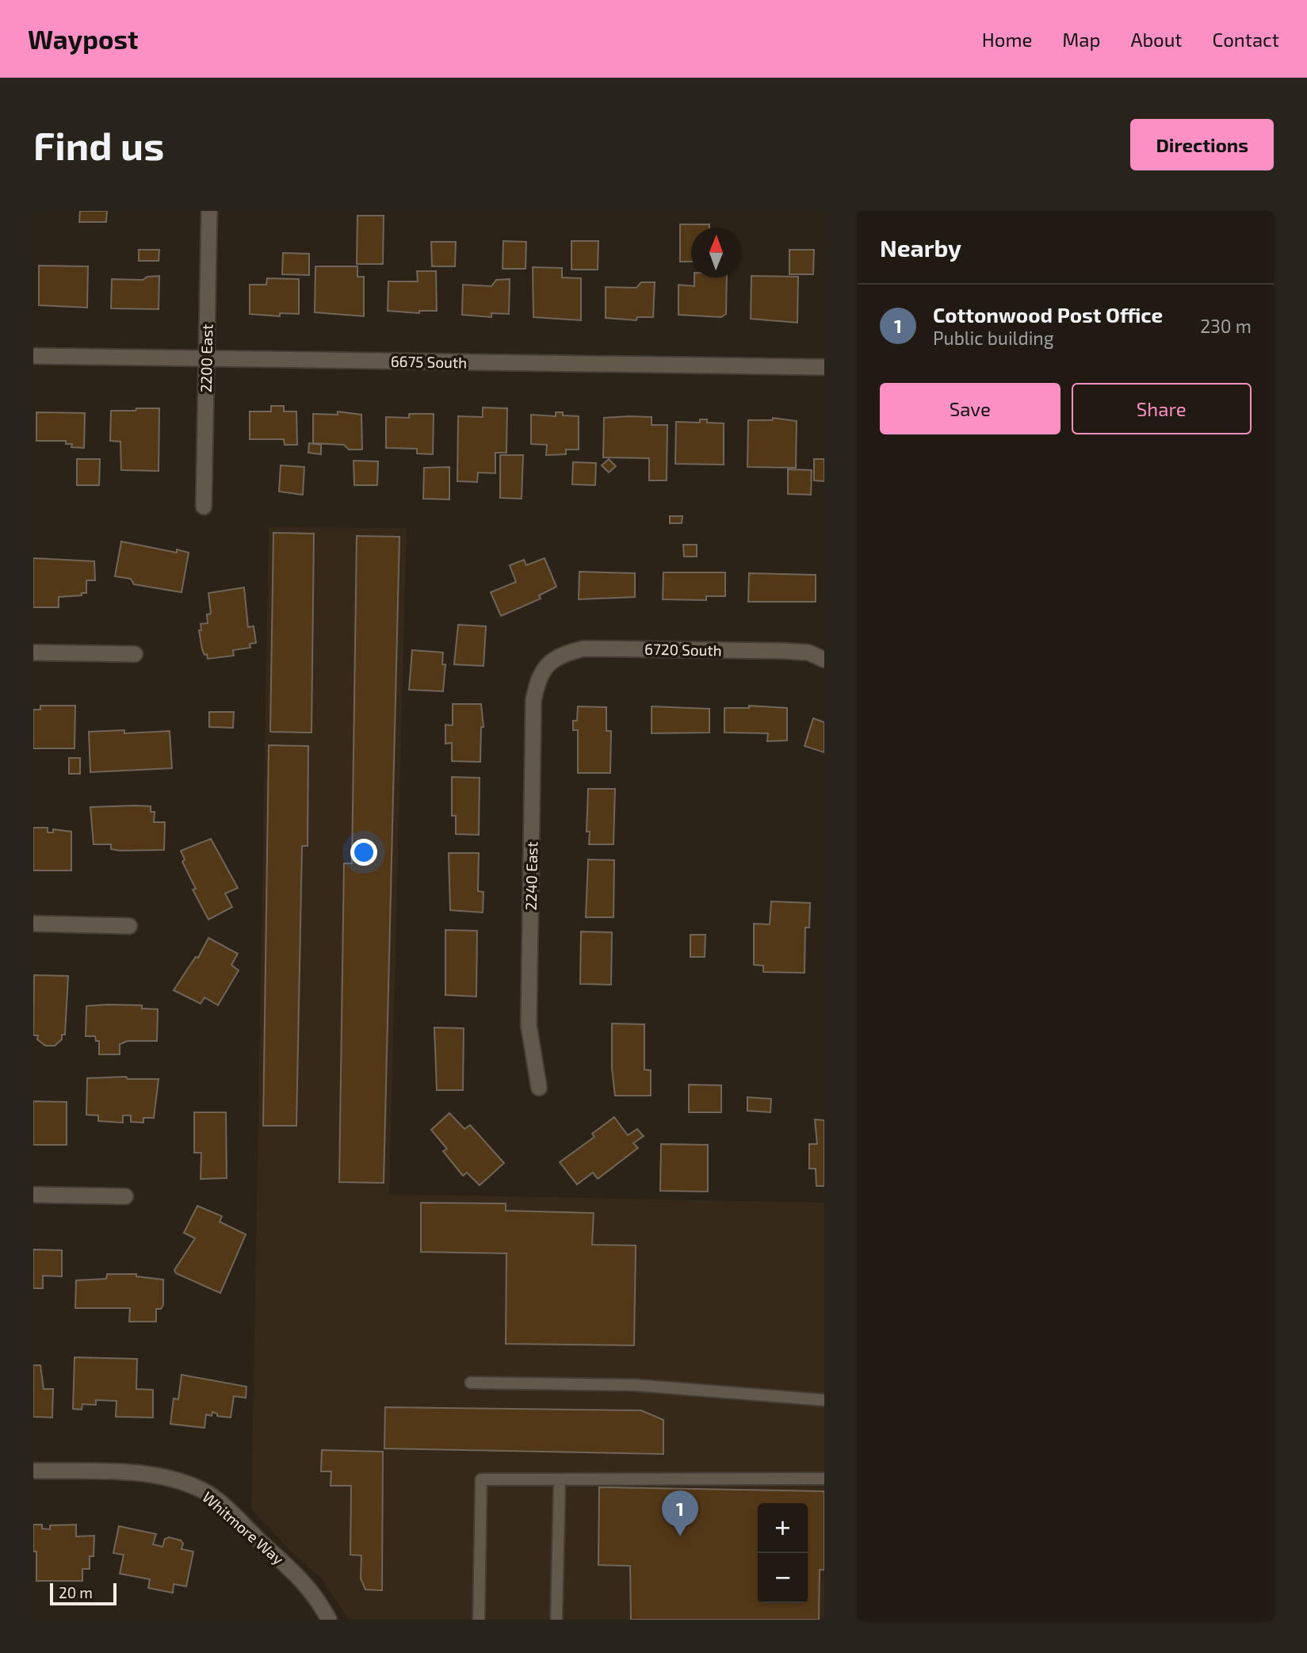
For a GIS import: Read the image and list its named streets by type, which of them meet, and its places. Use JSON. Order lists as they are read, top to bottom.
{
  "streets": {
    "street": [
      "2200 East",
      "6675 South",
      "6720 South",
      "2240 East",
      "Whitmore Way"
    ]
  },
  "crossings": [
    ["2200 East", "6675 South"],
    ["6720 South", "2240 East"]
  ],
  "scale_bar": "20 m",
  "north": "top",
  "page": {
    "header": "Waypost",
    "nav": [
      "Home",
      "Map",
      "About",
      "Contact"
    ],
    "buttons": [
      "Directions",
      ["Save", "Share"]
    ],
    "title": "Find us",
    "heading": "Nearby",
    "list": [
      {
        "mark": "1",
        "name": "Cottonwood Post Office",
        "note": "Public building",
        "value": "230 m"
      }
    ],
    "pins": "1",
    "map_buttons": ["+", "−"],
    "scale": "20 m"
  }
}
